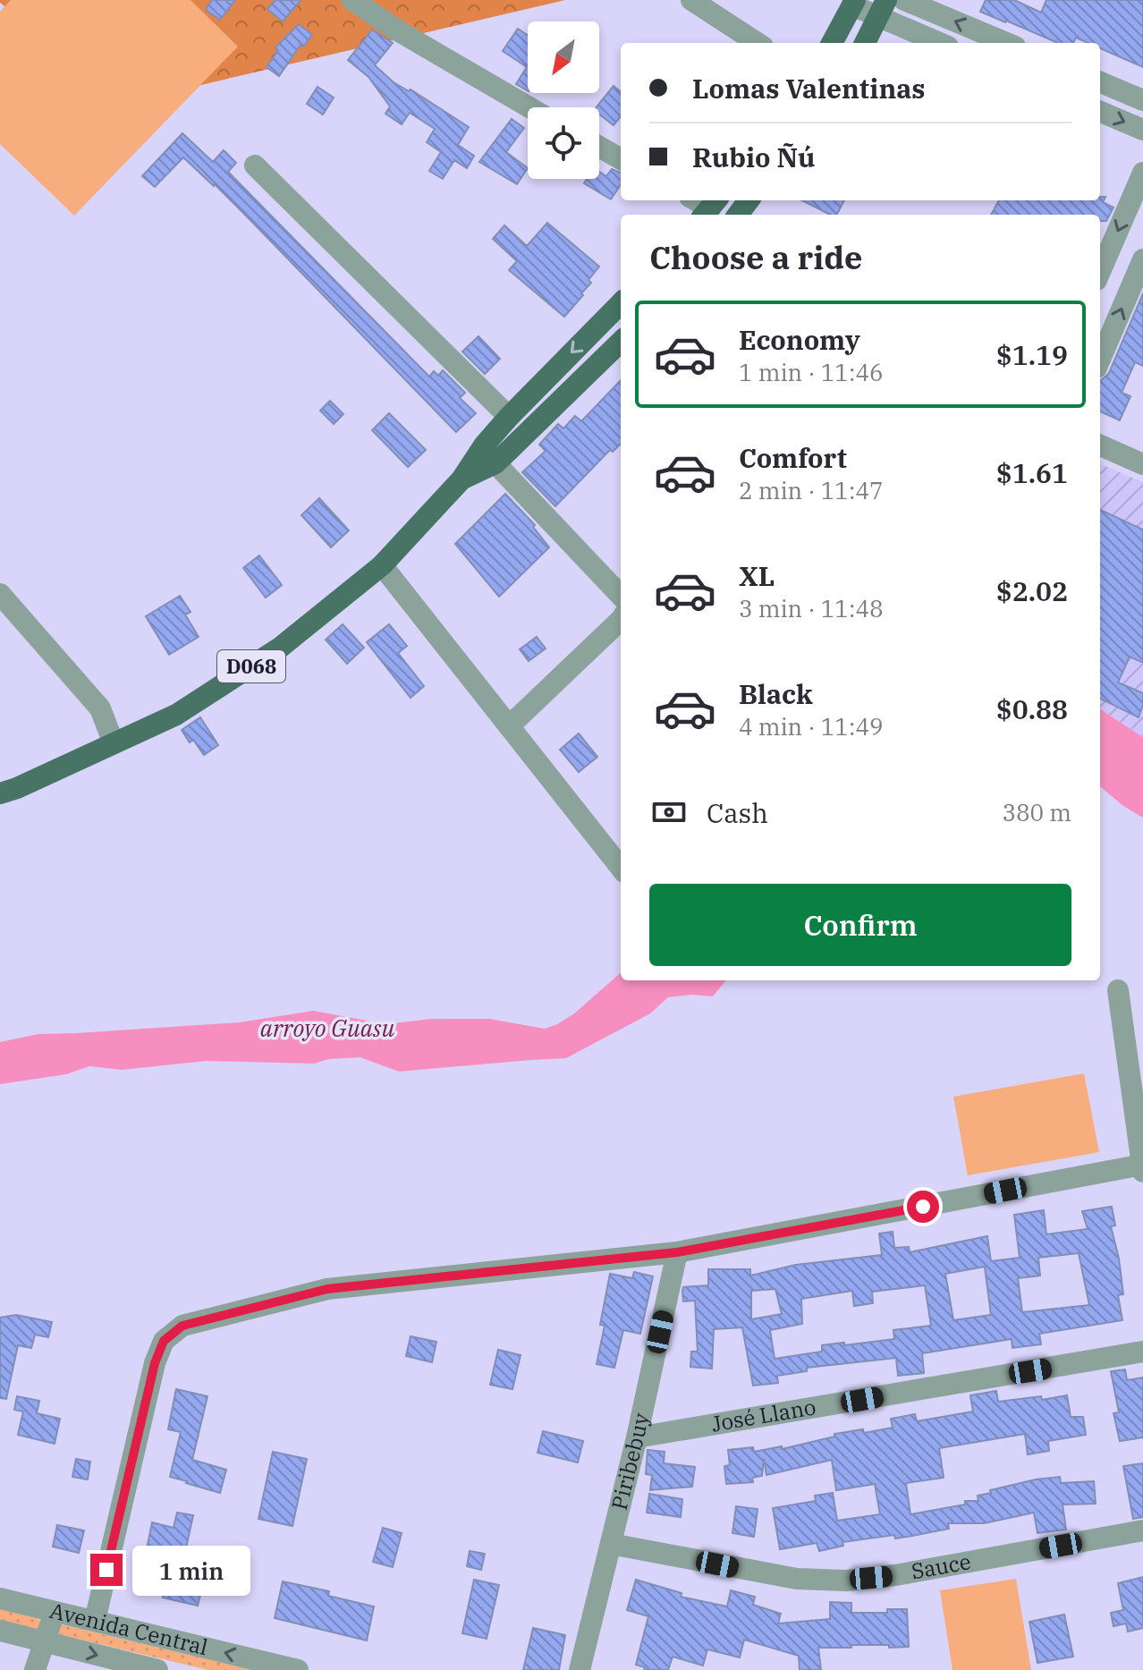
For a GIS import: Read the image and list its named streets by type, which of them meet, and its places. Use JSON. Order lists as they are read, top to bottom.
{
  "streets": {
    "main road": ["D068"],
    "street": [
      "José Llano",
      "Piribebuy",
      "Sauce",
      "Avenida Central"
    ]
  },
  "crossings": [
    ["José Llano", "Piribebuy"],
    ["Piribebuy", "Sauce"]
  ],
  "water": ["arroyo Guasu"],
  "north": "bottom left",
  "page": {
    "banner": ["Lomas Valentinas", "Rubio Ñú"],
    "heading": "Choose a ride",
    "list": [
      {
        "name": "Economy",
        "note": "1 min · 11:46",
        "value": "$1.19"
      },
      {
        "name": "Comfort",
        "note": "2 min · 11:47",
        "value": "$1.61"
      },
      {
        "name": "XL",
        "note": "3 min · 11:48",
        "value": "$2.02"
      },
      {
        "name": "Black",
        "note": "4 min · 11:49",
        "value": "$0.88"
      }
    ],
    "pay": ["Cash", "380 m"],
    "buttons": "Confirm",
    "bubble": "1 min"
  }
}
